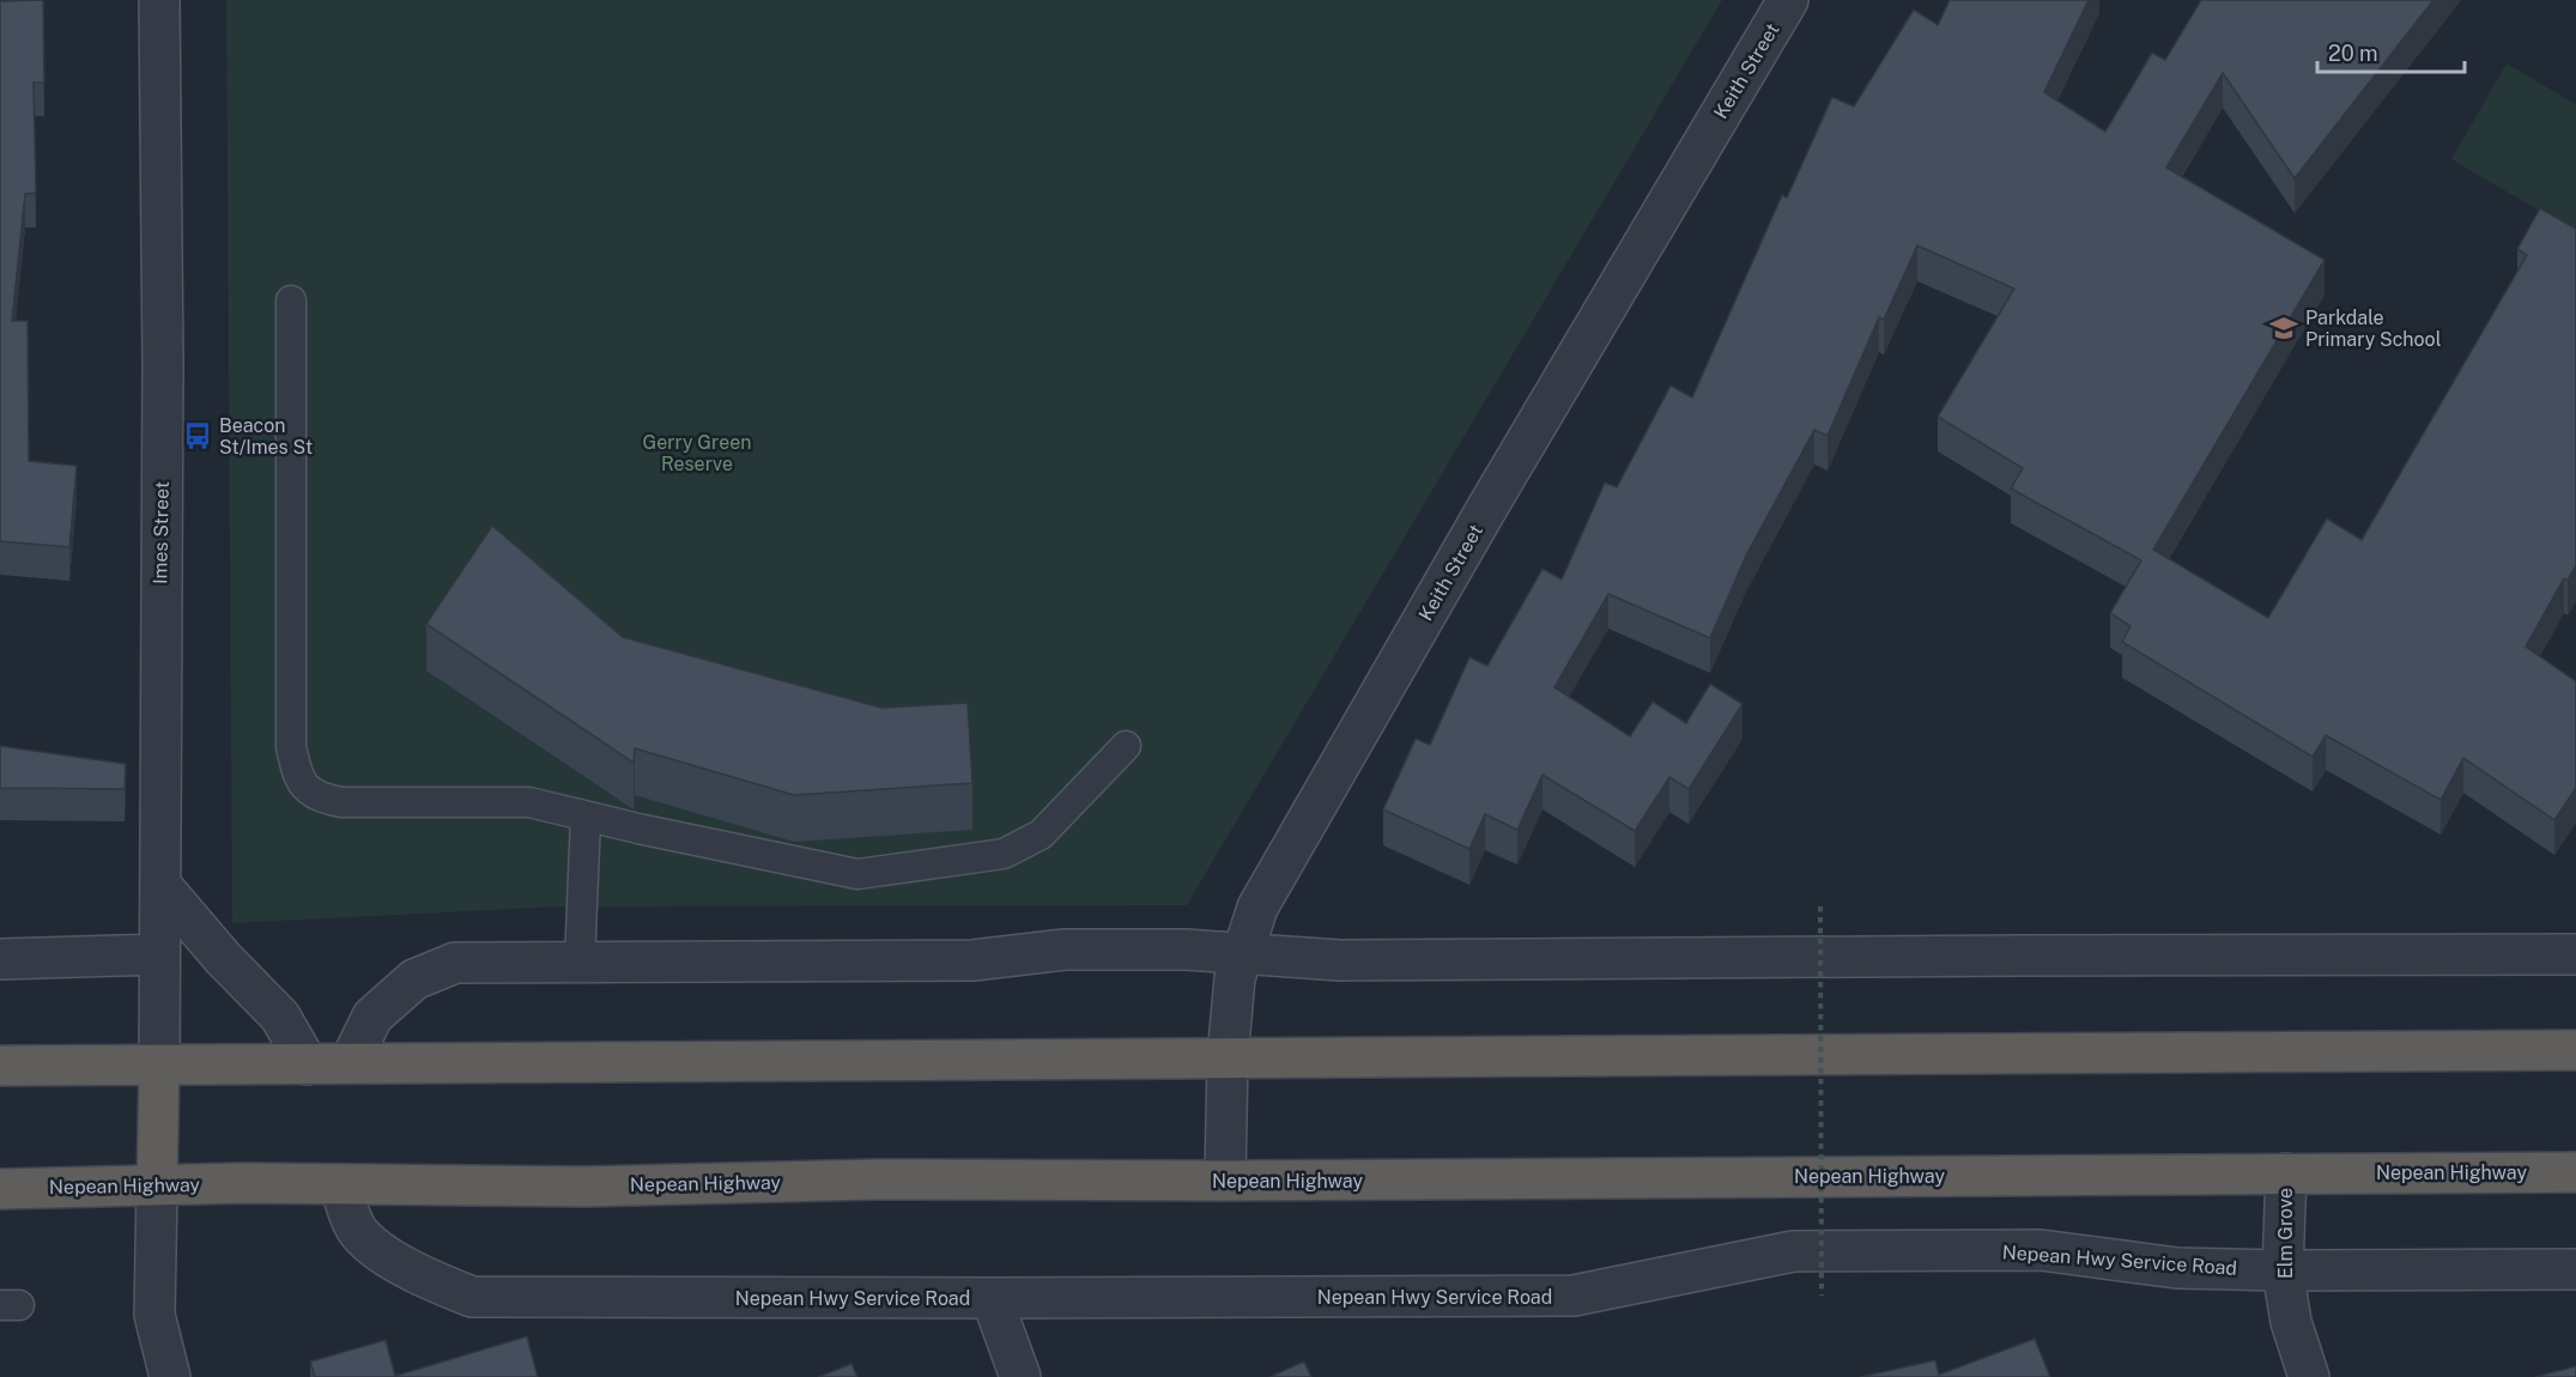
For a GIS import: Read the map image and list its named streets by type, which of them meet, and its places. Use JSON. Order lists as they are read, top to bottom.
{
  "streets": {
    "highway": ["Nepean Highway"],
    "street": [
      "Keith Street",
      "Imes Street",
      "Elm Grove",
      "Nepean Hwy Service Road"
    ]
  },
  "crossings": [
    ["Keith Street", "Nepean Highway"],
    ["Nepean Highway", "Elm Grove"],
    ["Nepean Highway", "Nepean Hwy Service Road"],
    ["Elm Grove", "Nepean Hwy Service Road"]
  ],
  "parks": ["Gerry Green Reserve"],
  "places": {
    "school or university": ["Parkdale Primary School"],
    "bus stop": ["Beacon St/Imes St"]
  },
  "scale_bar": "20 m"
}
